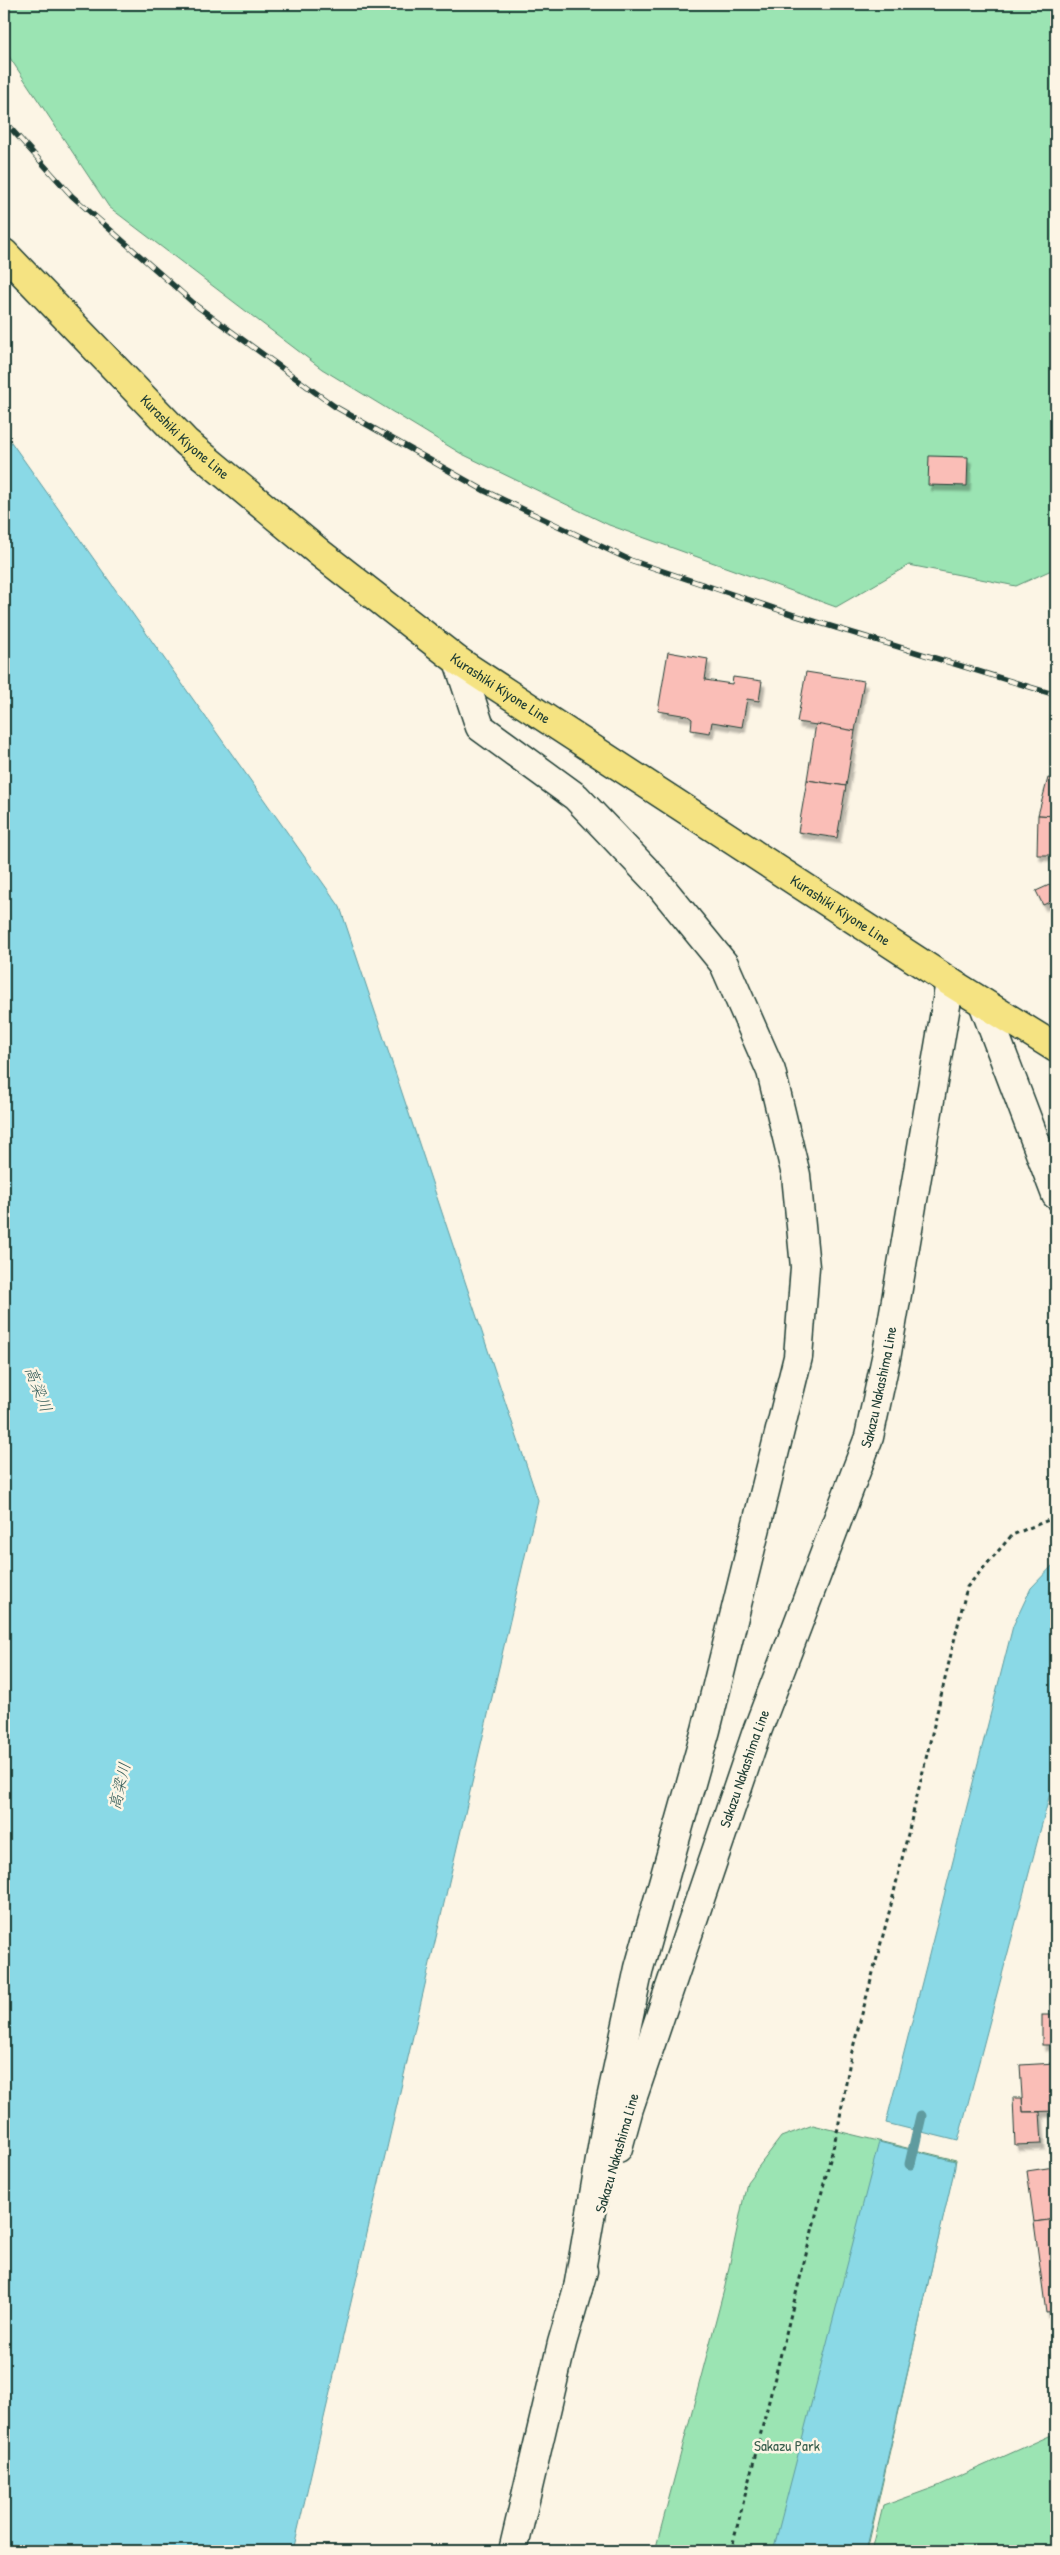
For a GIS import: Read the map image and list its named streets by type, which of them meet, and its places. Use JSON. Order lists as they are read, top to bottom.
{
  "streets": {
    "main road": ["Kurashiki Kiyone Line", "Sakazu Nakashima Line"]
  },
  "crossings": [
    ["Kurashiki Kiyone Line", "Sakazu Nakashima Line"]
  ],
  "water": ["高梁川"],
  "parks": ["Sakazu Park"]
}
